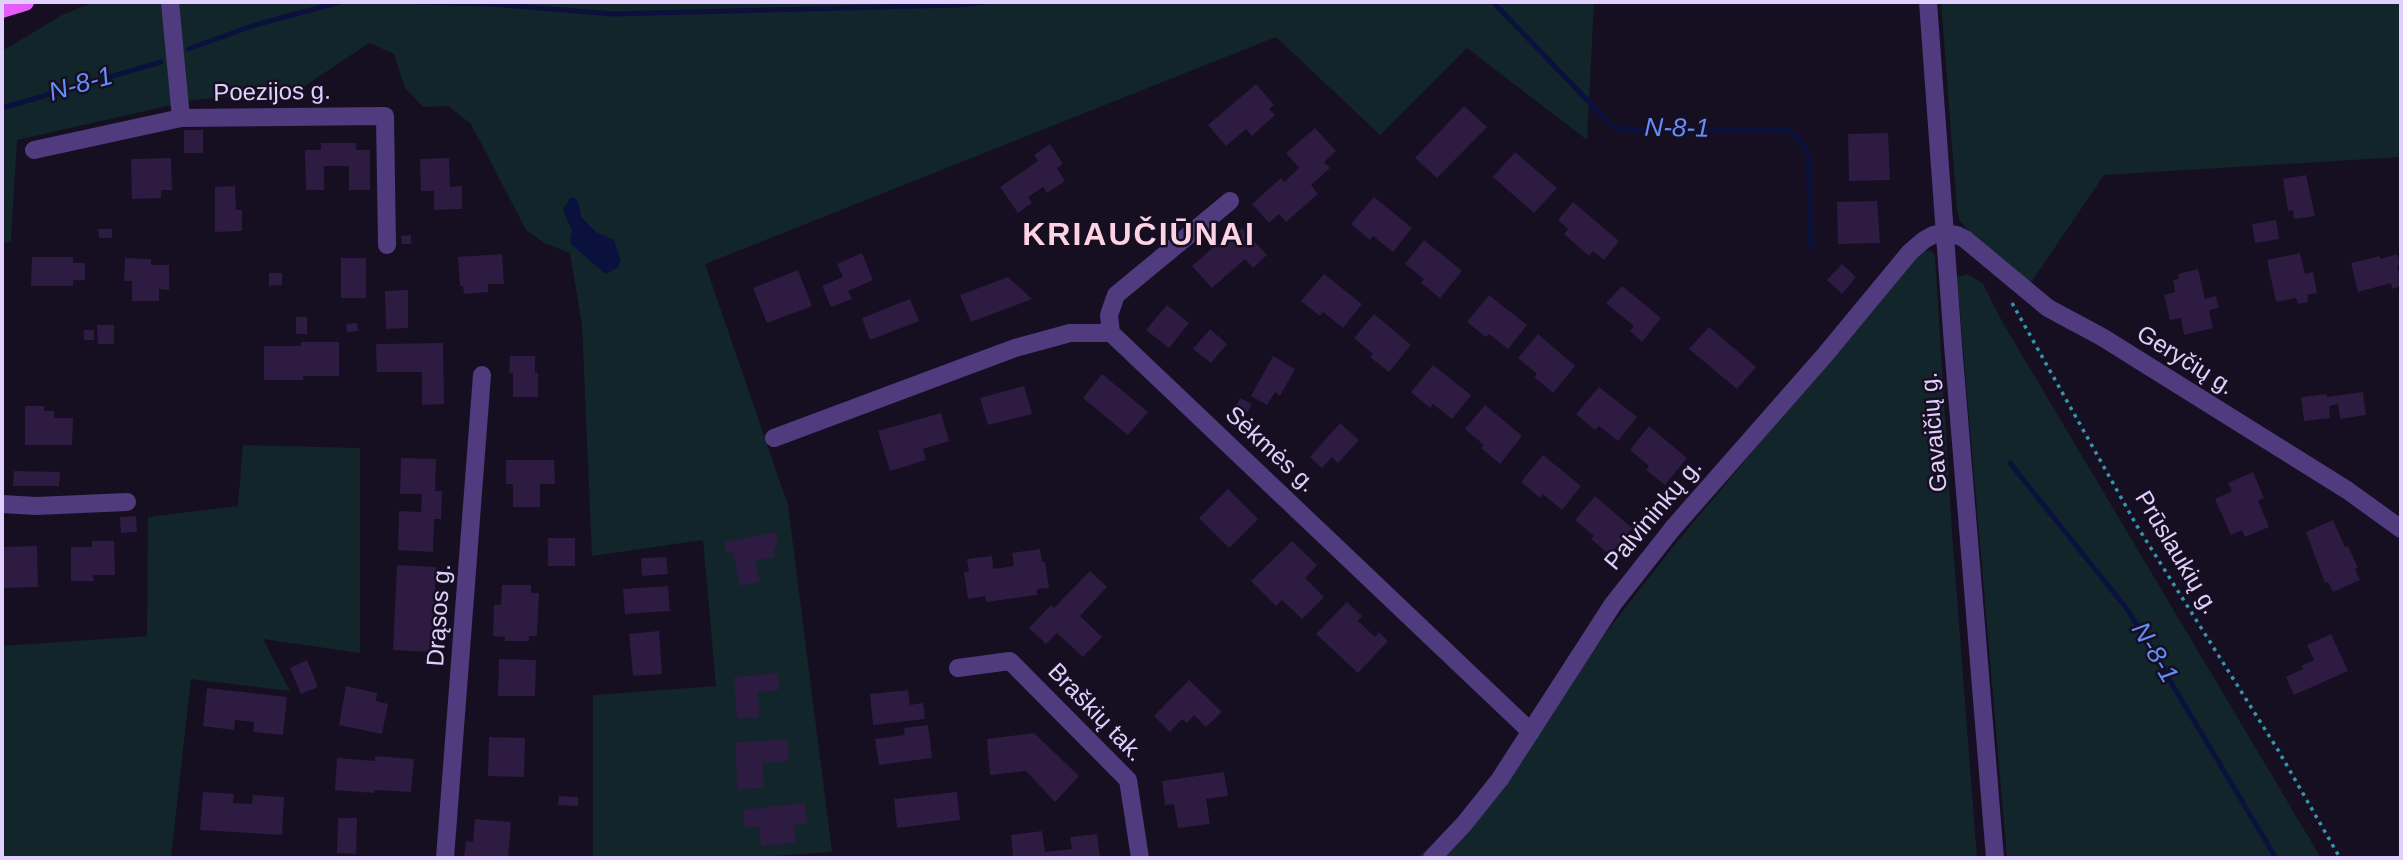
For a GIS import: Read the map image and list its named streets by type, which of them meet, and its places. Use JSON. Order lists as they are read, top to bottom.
{
  "streets": {
    "street": [
      "Poezijos g.",
      "Geryčių g.",
      "Gavaičių g.",
      "Sėkmės g.",
      "Palvininkų g.",
      "Drąsos g.",
      "Braškių tak."
    ],
    "path": ["Prūslaukių g."]
  },
  "crossings": [
    ["Geryčių g.", "Gavaičių g."],
    ["Geryčių g.", "Palvininkų g."],
    ["Gavaičių g.", "Palvininkų g."],
    ["Sėkmės g.", "Palvininkų g."]
  ],
  "districts": ["KRIAUČIŪNAI"],
  "water": ["N-8-1"]
}
